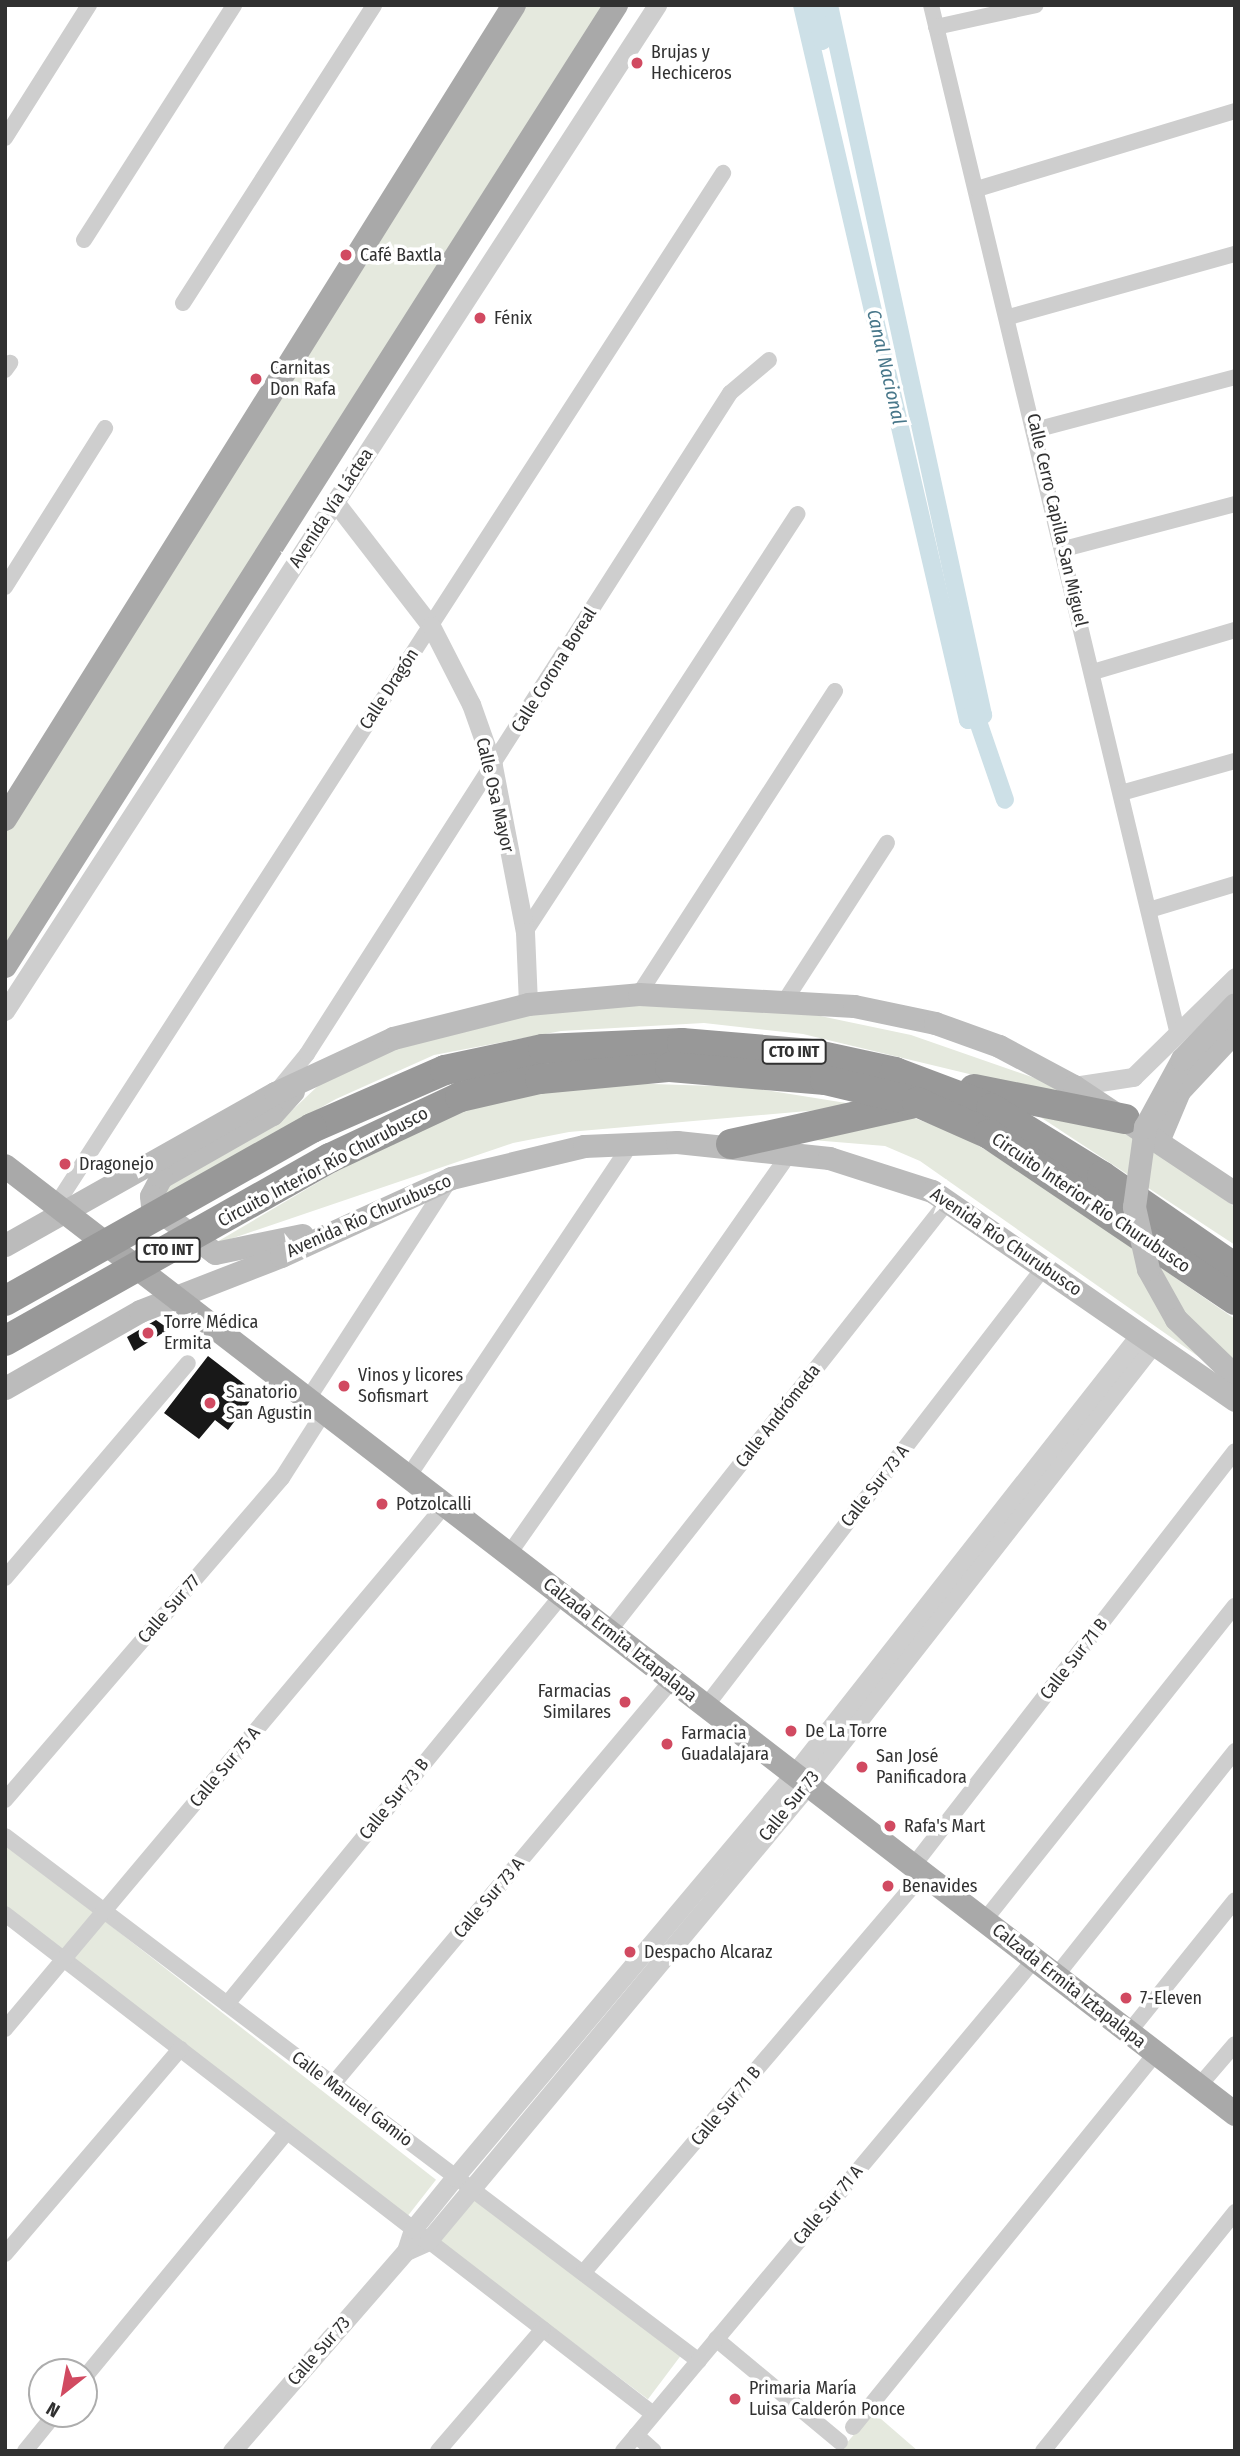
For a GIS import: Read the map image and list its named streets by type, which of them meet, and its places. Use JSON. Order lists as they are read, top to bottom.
{
  "streets": {
    "highway": ["CTO INT", "Circuito Interior Río Churubusco"],
    "main road": ["Avenida Vía Láctea", "Avenida Río Churubusco", "Calzada Ermita Iztapalapa"],
    "street": [
      "Calle Cerro Capilla San Miguel",
      "Calle Corona Boreal",
      "Calle Dragón",
      "Calle Osa Mayor",
      "Calle Andrómeda",
      "Calle Sur 73 A",
      "Calle Sur 77",
      "Calle Sur 71 B",
      "Calle Sur 75 A",
      "Calle Sur 73 B",
      "Calle Sur 73",
      "Calle Manuel Gamio",
      "Calle Sur 71 A"
    ]
  },
  "crossings": [
    ["Avenida Vía Láctea", "Calle Osa Mayor"],
    ["Calle Corona Boreal", "Calle Osa Mayor"],
    ["Calle Dragón", "Calle Osa Mayor"],
    ["Calle Dragón", "Calzada Ermita Iztapalapa"],
    ["Avenida Río Churubusco", "Calle Andrómeda"],
    ["Avenida Río Churubusco", "Calle Sur 73 A"],
    ["Avenida Río Churubusco", "Calle Sur 77"],
    ["Avenida Río Churubusco", "Calzada Ermita Iztapalapa"],
    ["Avenida Río Churubusco", "Calle Sur 73"],
    ["Calle Andrómeda", "Calzada Ermita Iztapalapa"],
    ["Calle Sur 73 A", "Calzada Ermita Iztapalapa"],
    ["Calle Sur 73 A", "Calle Manuel Gamio"],
    ["Calle Sur 77", "Calzada Ermita Iztapalapa"],
    ["Calzada Ermita Iztapalapa", "Calle Sur 71 B"],
    ["Calzada Ermita Iztapalapa", "Calle Sur 75 A"],
    ["Calzada Ermita Iztapalapa", "Calle Sur 73 B"],
    ["Calzada Ermita Iztapalapa", "Calle Sur 73"],
    ["Calzada Ermita Iztapalapa", "Calle Sur 71 A"],
    ["Calle Sur 71 B", "Calle Manuel Gamio"],
    ["Calle Sur 75 A", "Calle Manuel Gamio"],
    ["Calle Sur 73 B", "Calle Manuel Gamio"],
    ["Calle Sur 73", "Calle Manuel Gamio"],
    ["Calle Manuel Gamio", "Calle Sur 71 A"]
  ],
  "water": ["Canal Nacional"],
  "places": [
    "Brujas y Hechiceros",
    "Café Baxtla",
    "Fénix",
    "Carnitas Don Rafa",
    "Dragonejo",
    "Torre Médica Ermita",
    "Vinos y licores Sofismart",
    "Sanatorio San Agustin",
    "Potzolcalli",
    "Farmacias Similares",
    "De La Torre",
    "Farmacia Guadalajara",
    "San José Panificadora",
    "Rafa's Mart",
    "Benavides",
    "Despacho Alcaraz",
    "7-Eleven",
    "Primaria María Luisa Calderón Ponce"
  ],
  "north": "bottom left"
}
